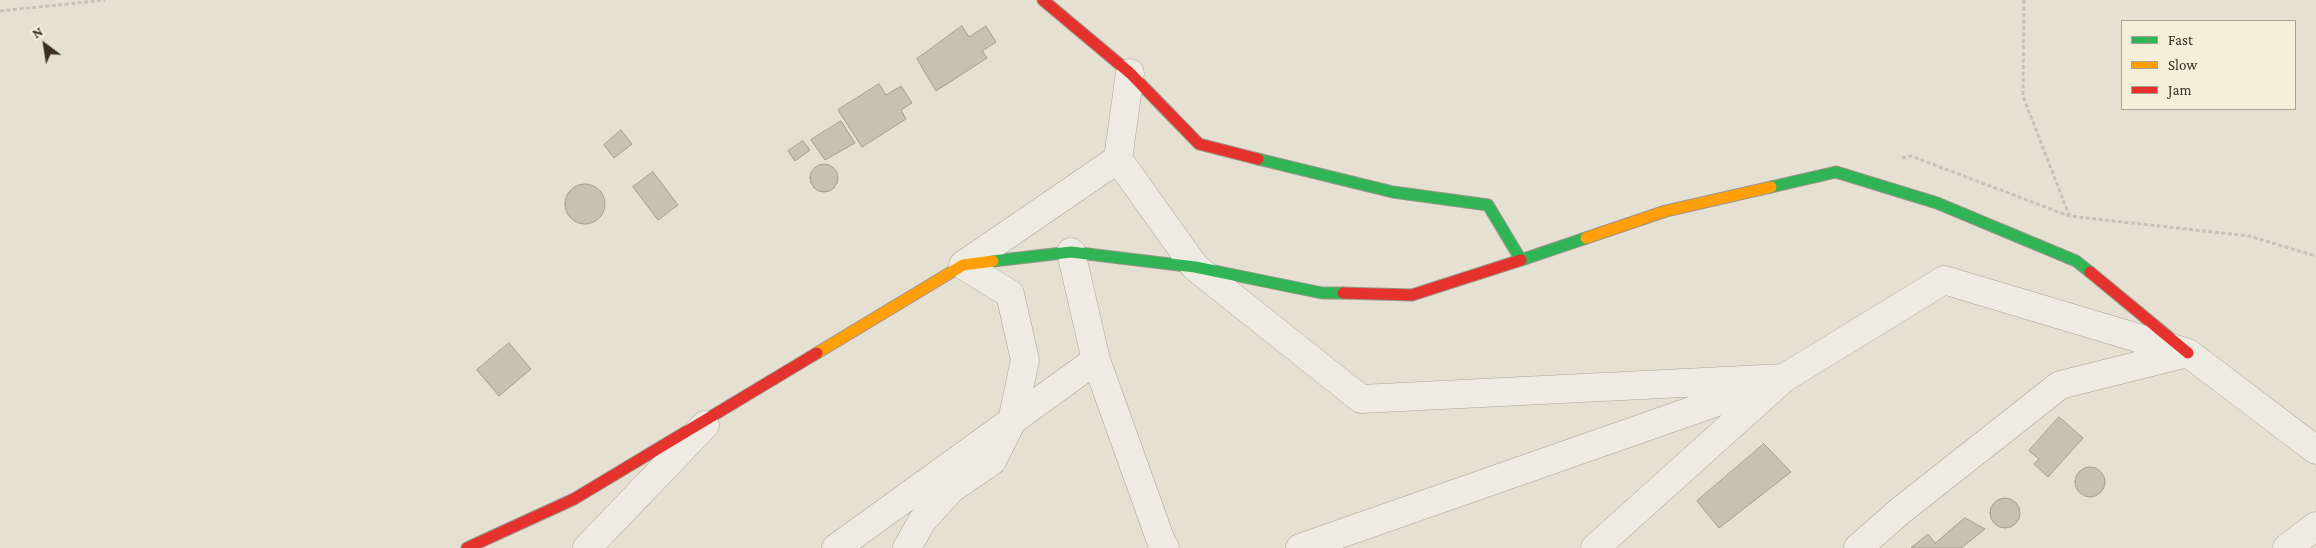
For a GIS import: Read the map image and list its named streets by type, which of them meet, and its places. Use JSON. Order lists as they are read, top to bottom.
{
  "legend": ["Fast", "Slow", "Jam"],
  "north": "top left"
}
